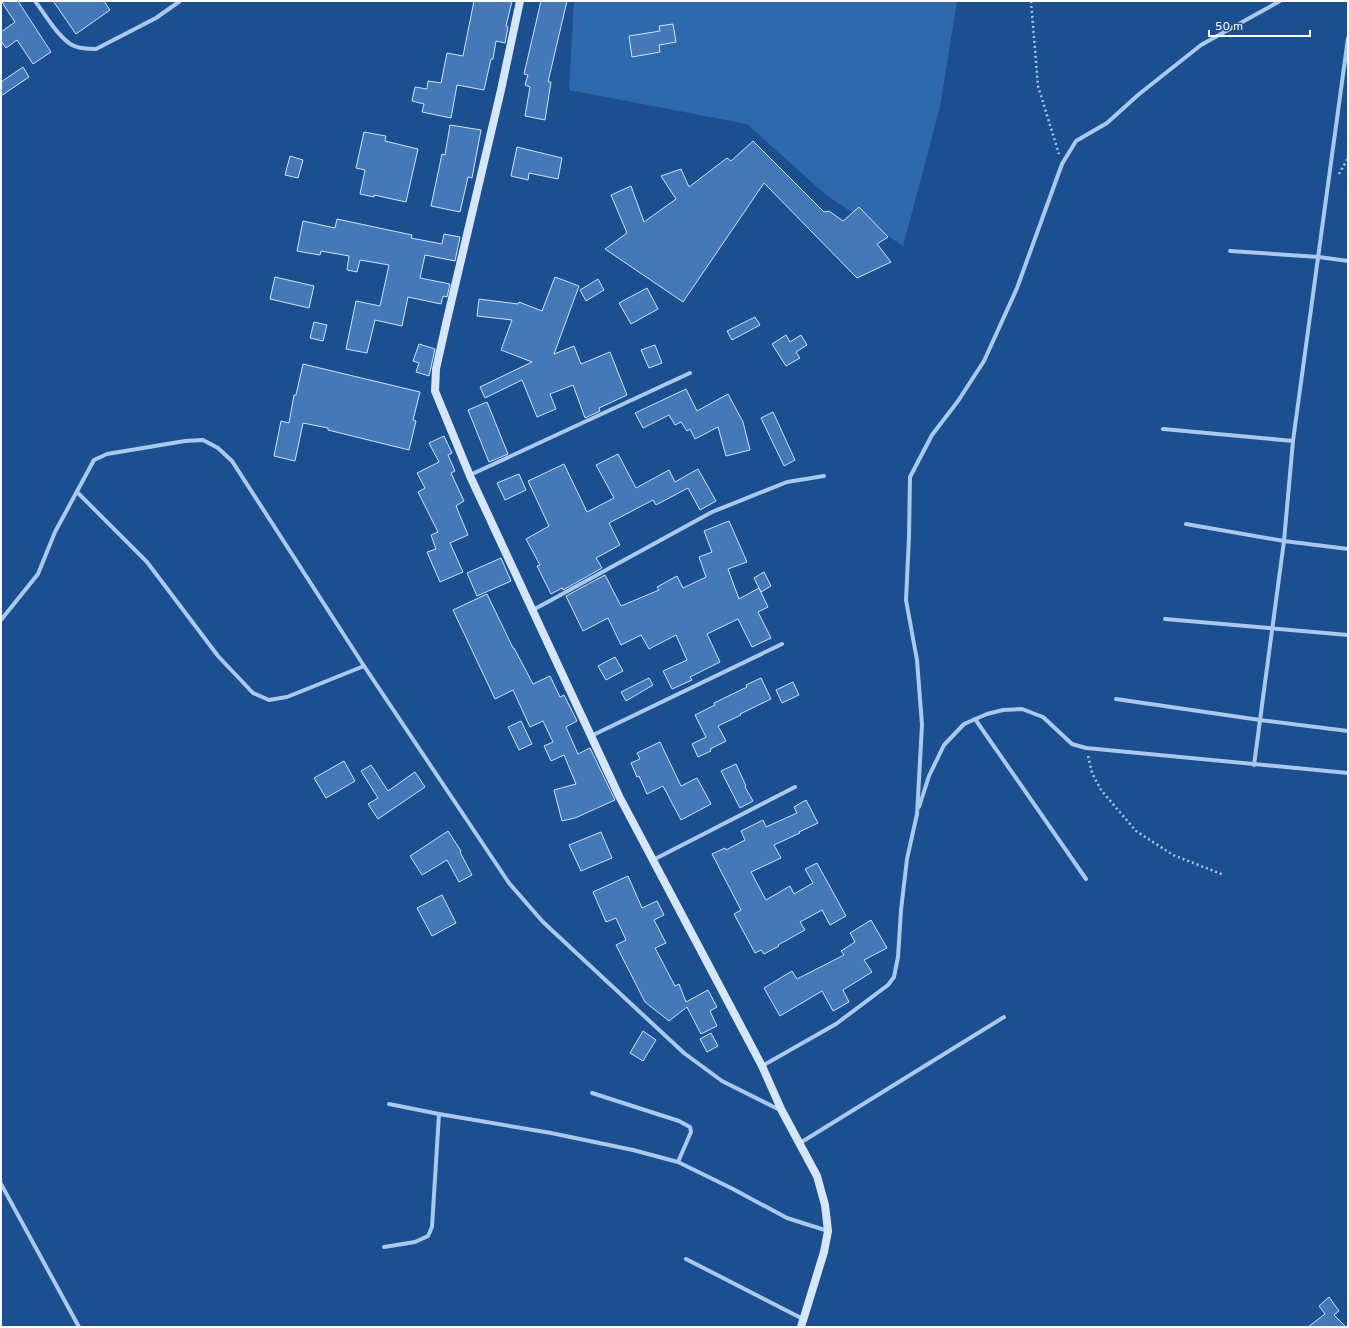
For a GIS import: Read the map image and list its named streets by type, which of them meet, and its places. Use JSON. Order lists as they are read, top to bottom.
{
  "scale_bar": "50 m"
}
